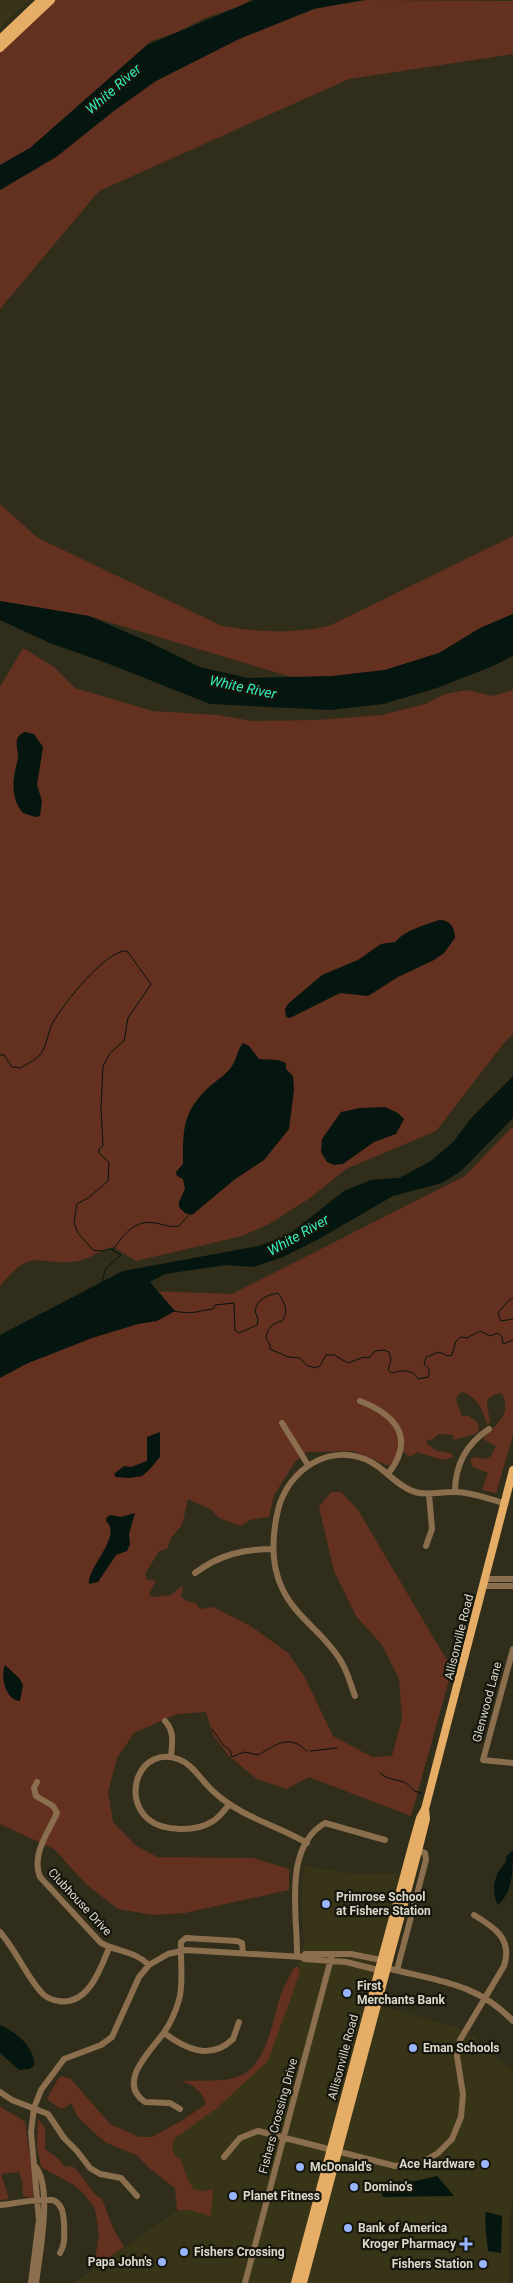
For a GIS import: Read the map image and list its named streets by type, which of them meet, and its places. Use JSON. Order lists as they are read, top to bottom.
{
  "streets": {
    "main road": ["Allisonville Road"],
    "street": ["Glenwood Lane", "Clubhouse Drive", "Fishers Crossing Drive"]
  },
  "water": ["White River"],
  "places": {
    "other": [
      "Primrose School at Fishers Station",
      "First Merchants Bank",
      "Eman Schools",
      "Ace Hardware",
      "McDonald's",
      "Domino's",
      "Planet Fitness",
      "Bank of America",
      "Fishers Crossing",
      "Papa John's",
      "Fishers Station"
    ],
    "health": ["Kroger Pharmacy"]
  }
}
